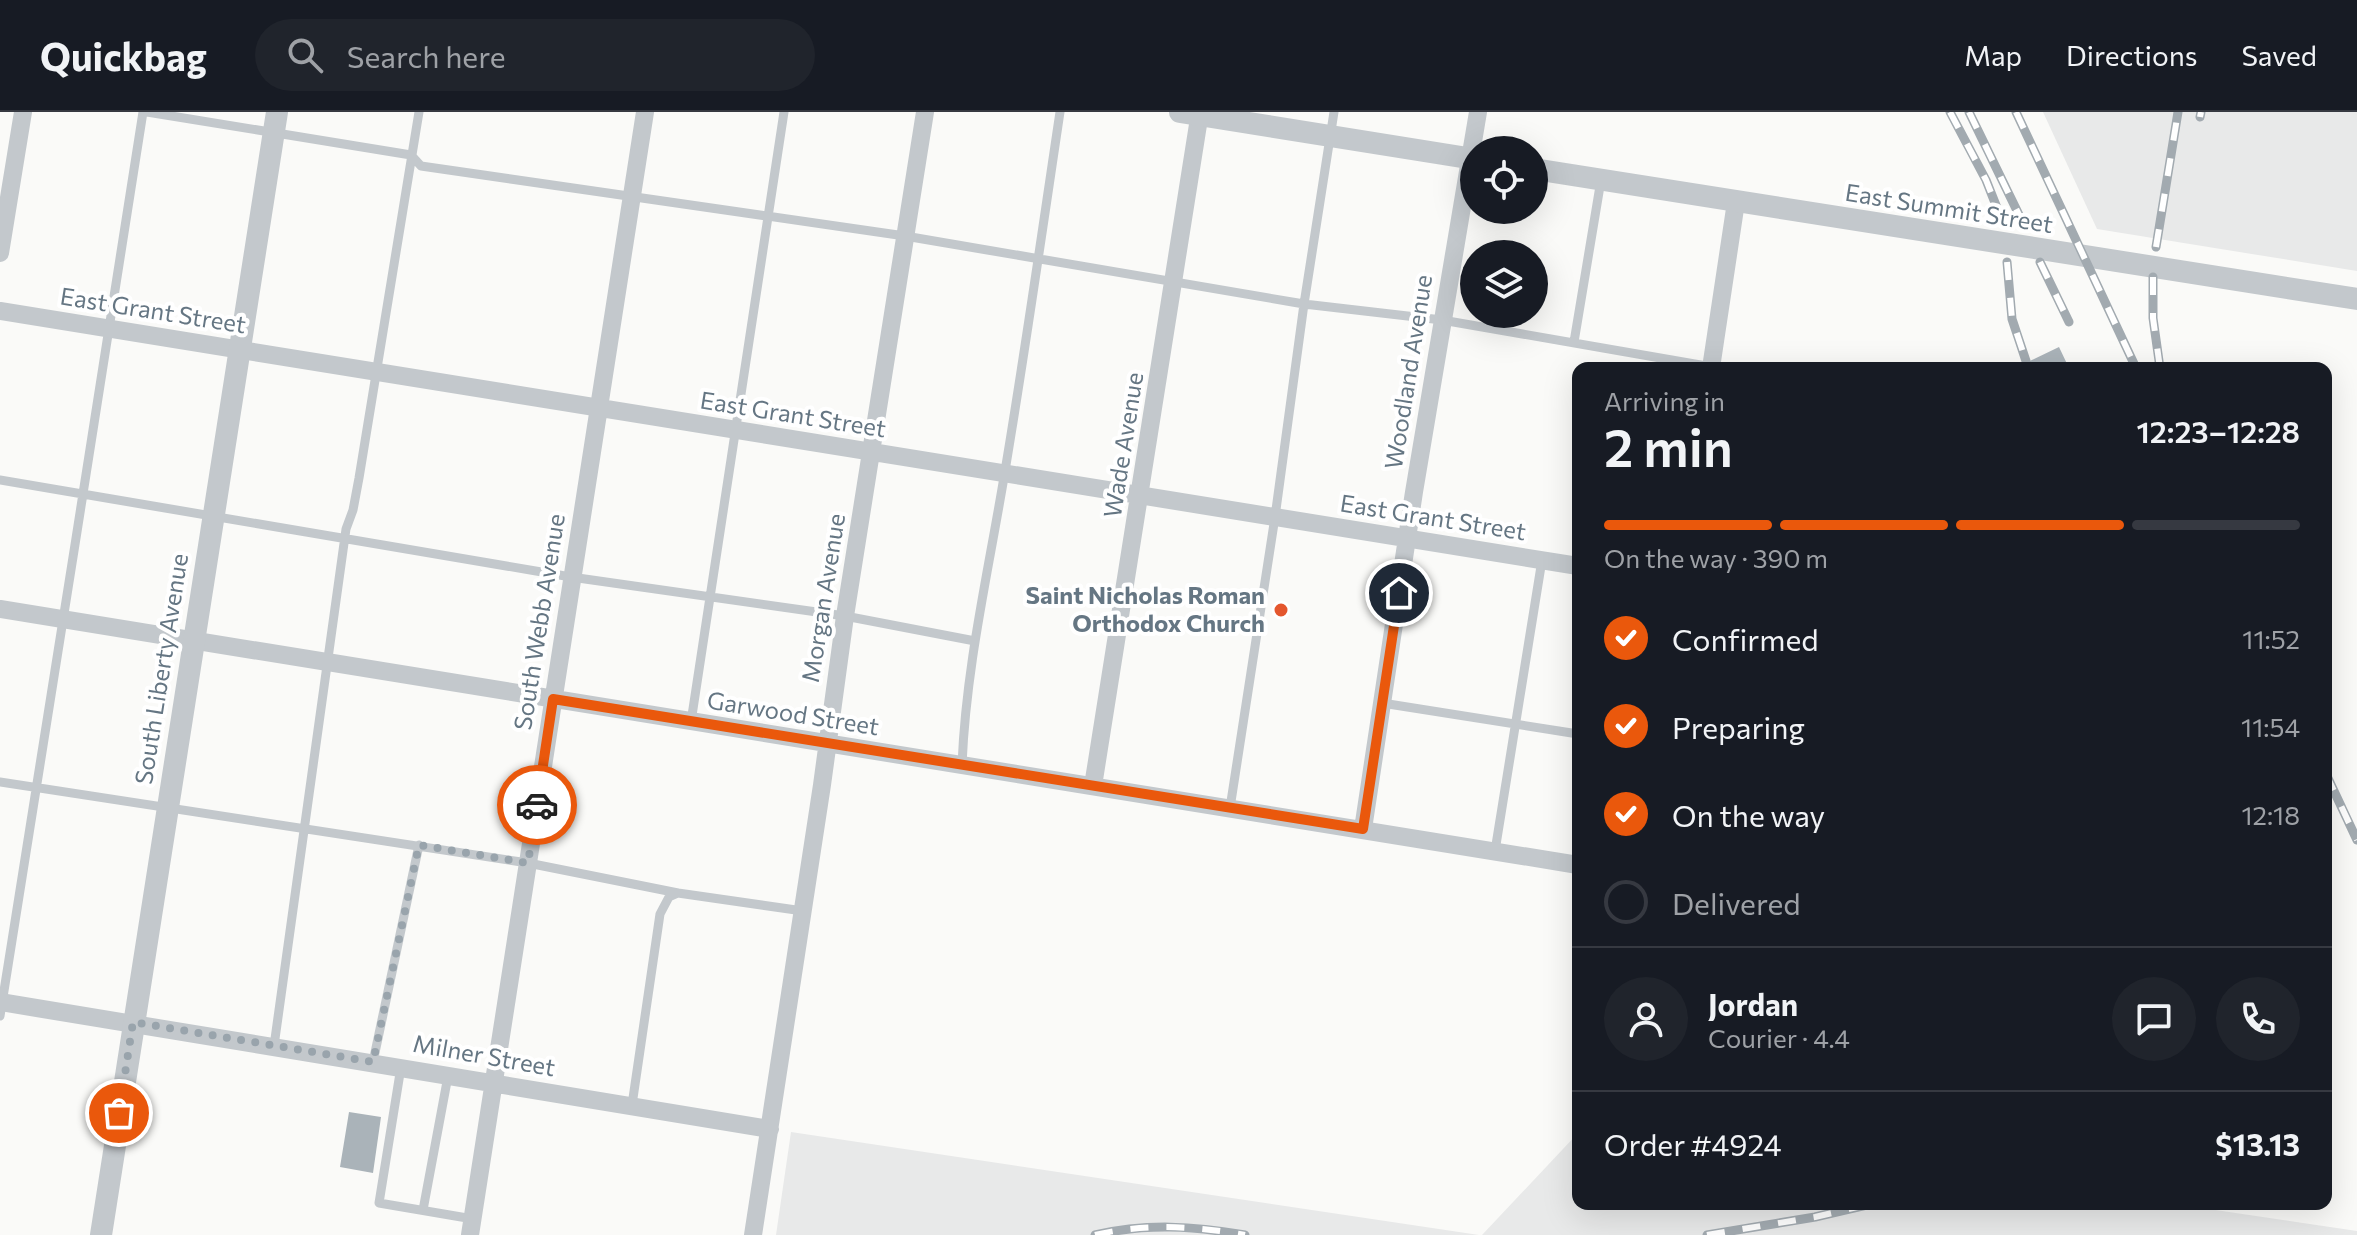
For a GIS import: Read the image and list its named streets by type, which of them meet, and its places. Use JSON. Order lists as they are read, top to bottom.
{
  "streets": {
    "street": [
      "East Summit Street",
      "East Grant Street",
      "Woodland Avenue",
      "Wade Avenue",
      "Morgan Avenue",
      "South Webb Avenue",
      "South Liberty Avenue",
      "Garwood Street",
      "Milner Street"
    ]
  },
  "crossings": [
    ["East Grant Street", "Woodland Avenue"],
    ["East Grant Street", "Wade Avenue"],
    ["East Grant Street", "Morgan Avenue"],
    ["East Grant Street", "South Webb Avenue"],
    ["East Grant Street", "South Liberty Avenue"],
    ["Woodland Avenue", "Garwood Street"],
    ["Wade Avenue", "Garwood Street"],
    ["Morgan Avenue", "Garwood Street"],
    ["Morgan Avenue", "Milner Street"],
    ["South Webb Avenue", "Garwood Street"],
    ["South Webb Avenue", "Milner Street"],
    ["South Liberty Avenue", "Garwood Street"],
    ["South Liberty Avenue", "Milner Street"]
  ],
  "places": ["Saint Nicholas Roman Orthodox Church"],
  "page": {
    "header": "Quickbag",
    "search": "Search here",
    "nav": ["Map", "Directions", "Saved"],
    "heading": ["2 min", "Arriving in", "12:23–12:28"],
    "panel": [
      "Jordan",
      "Courier · 4.4",
      "Order #4924",
      "$13.13"
    ],
    "bar": "On the way · 390 m",
    "list": [
      ["Confirmed", "11:52"],
      ["Preparing", "11:54"],
      ["On the way", "12:18"],
      "Delivered"
    ]
  }
}
